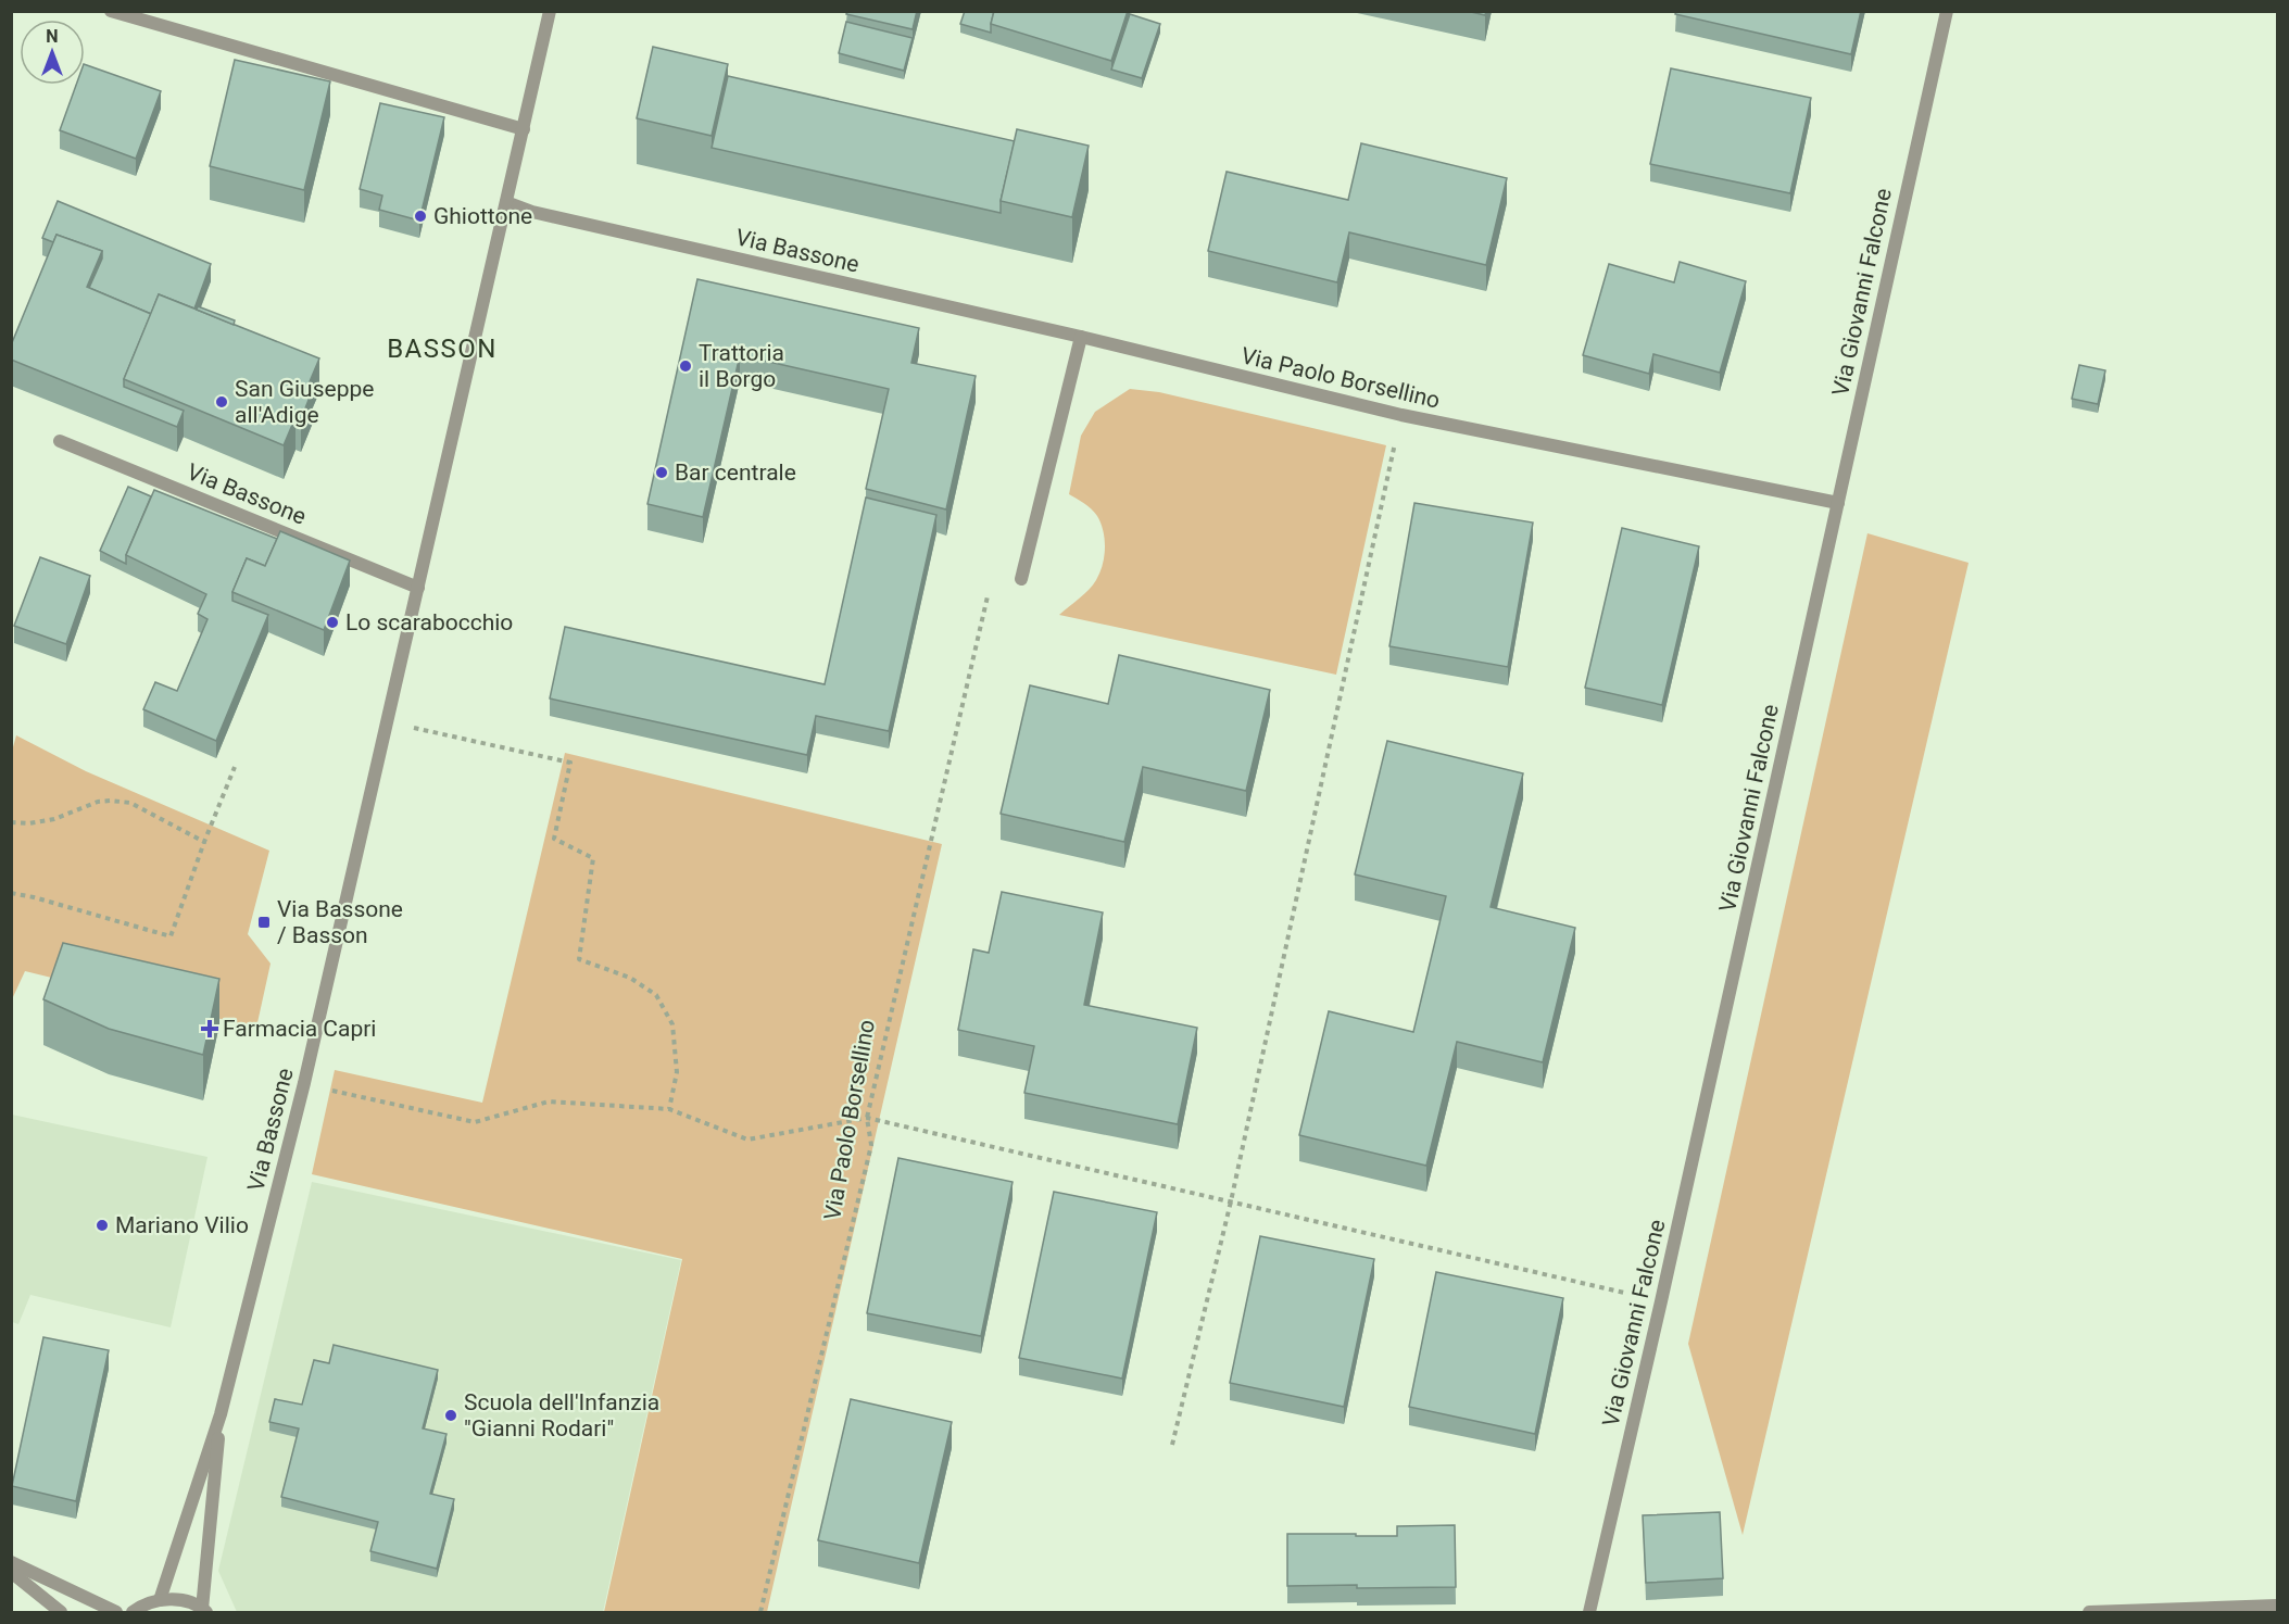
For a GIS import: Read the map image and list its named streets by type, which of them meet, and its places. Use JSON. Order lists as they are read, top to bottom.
{
  "streets": {
    "street": ["Via Bassone", "Via Giovanni Falcone", "Via Paolo Borsellino"]
  },
  "crossings": [
    ["Via Bassone", "Via Paolo Borsellino"],
    ["Via Giovanni Falcone", "Via Paolo Borsellino"]
  ],
  "districts": ["BASSON"],
  "places": {
    "other": [
      "Ghiottone",
      "Trattoria il Borgo",
      "San Giuseppe all'Adige",
      "Bar centrale",
      "Lo scarabocchio",
      "Mariano Vilio",
      "Scuola dell'Infanzia \"Gianni Rodari\""
    ],
    "transit": ["Via Bassone / Basson"],
    "health": ["Farmacia Capri"]
  },
  "north": "top"
}
